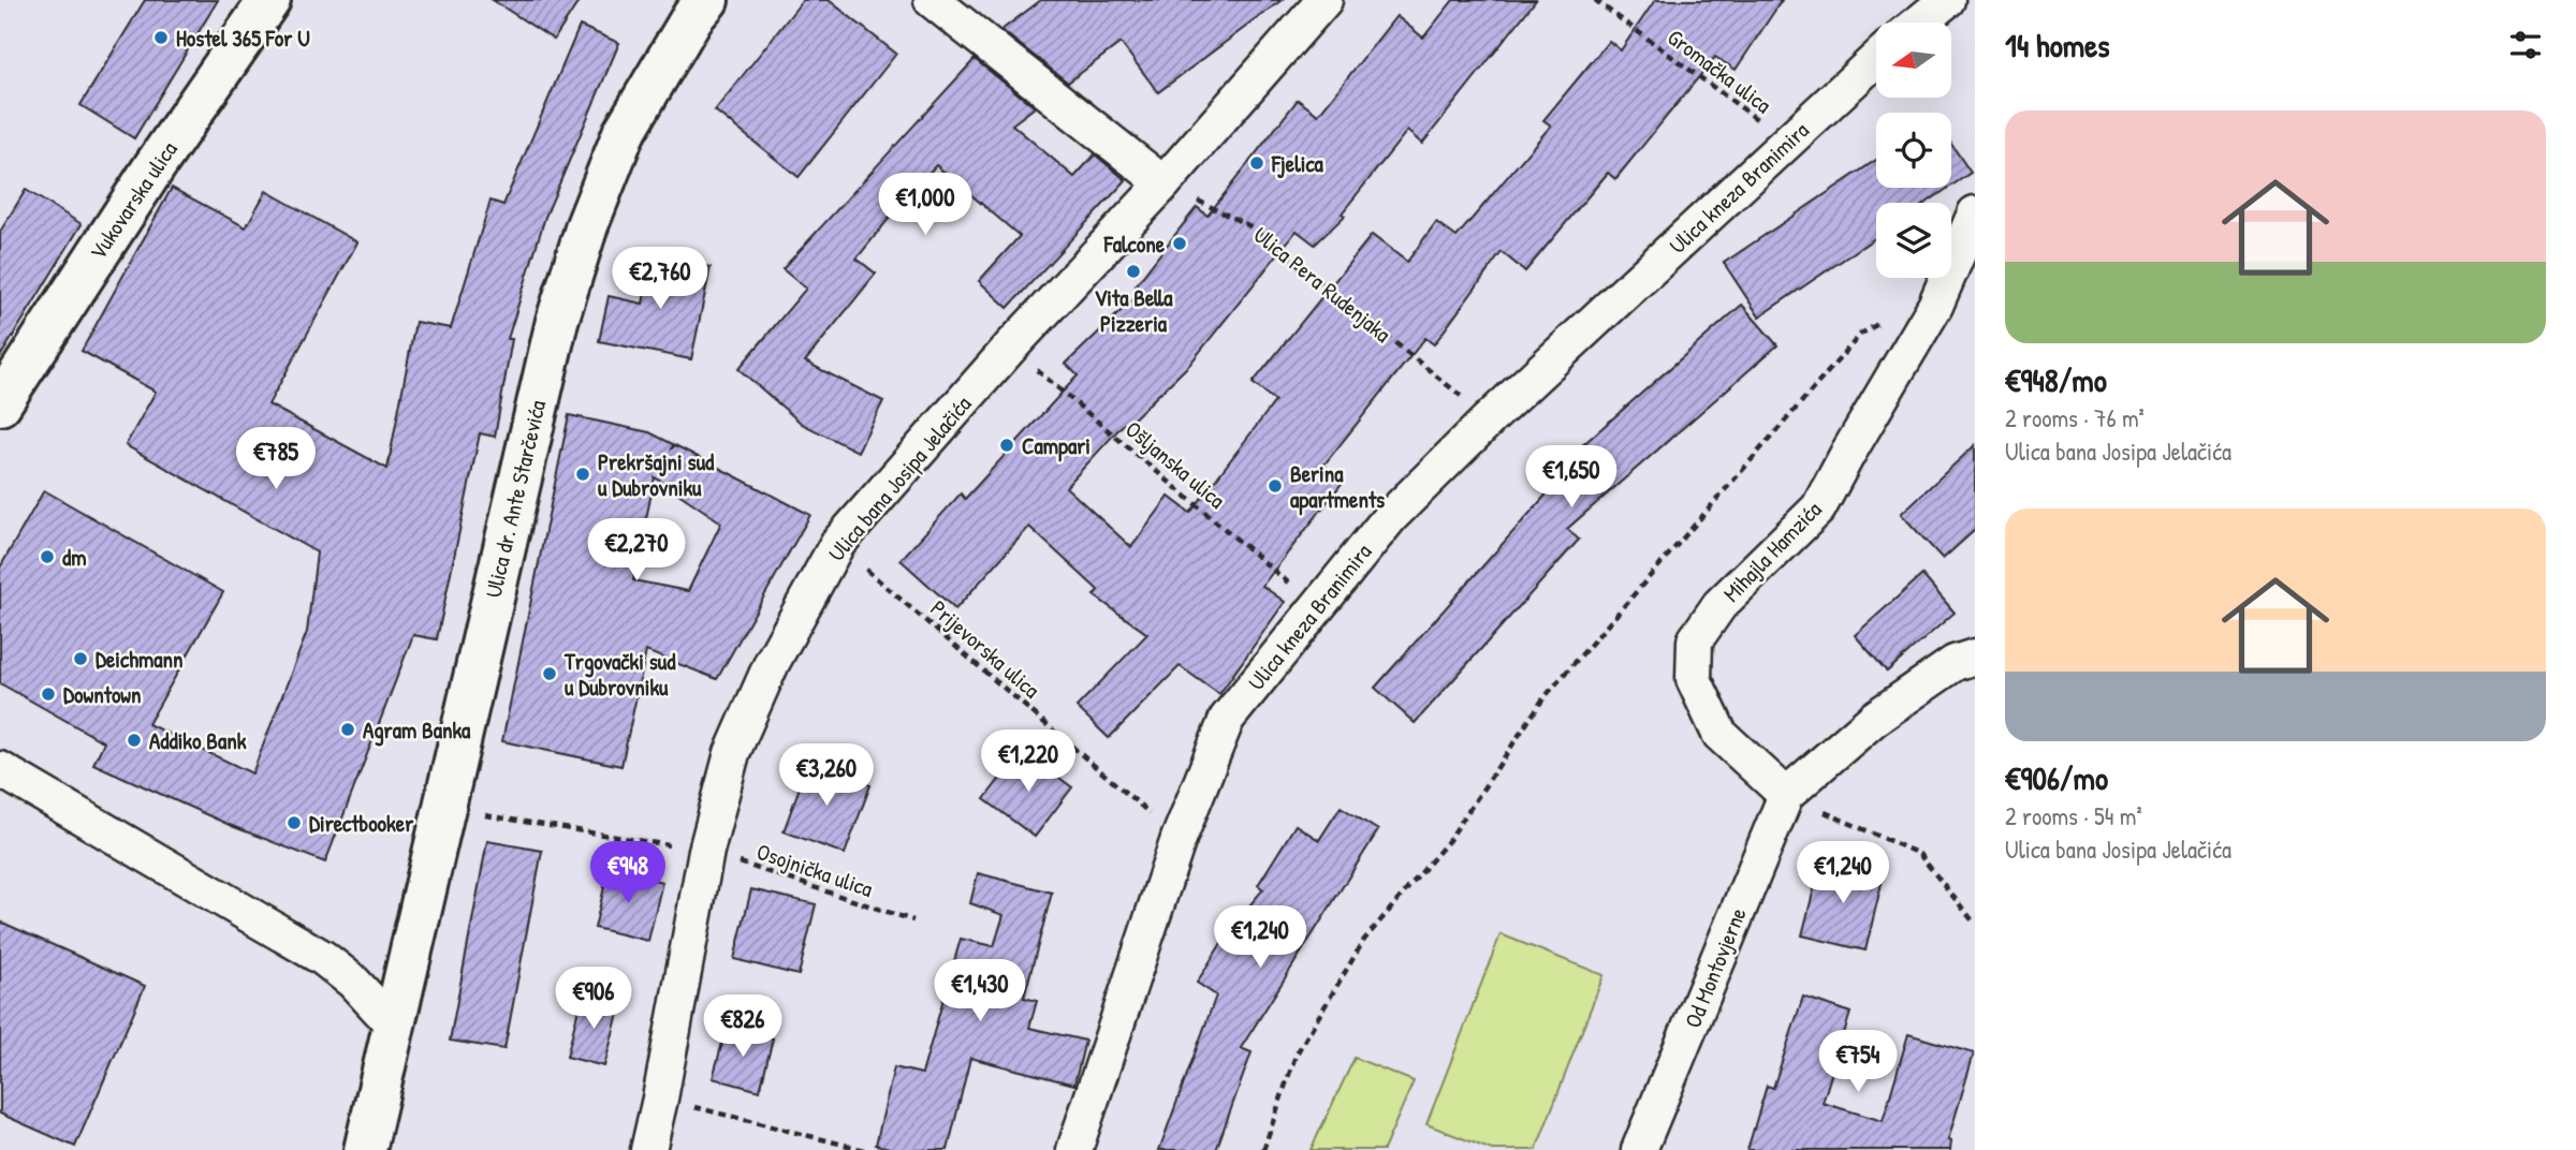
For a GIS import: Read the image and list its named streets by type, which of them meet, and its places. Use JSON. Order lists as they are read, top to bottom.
{
  "streets": {
    "main road": ["Vukovarska ulica", "Ulica dr. Ante Starčevića"],
    "street": [
      "Ulica kneza Branimira",
      "Ulica bana Josipa Jelačića",
      "Mihajla Hamzića",
      "Od Montovjerne"
    ],
    "path": [
      "Gromačka ulica",
      "Ulica Pera Rudenjaka",
      "Ošljanska ulica",
      "Prijevorska ulica",
      "Osojnička ulica"
    ]
  },
  "crossings": [
    ["Gromačka ulica", "Ulica kneza Branimira"],
    ["Ulica kneza Branimira", "Ulica Pera Rudenjaka"],
    ["Ulica kneza Branimira", "Ošljanska ulica"],
    ["Ulica kneza Branimira", "Prijevorska ulica"],
    ["Ulica Pera Rudenjaka", "Ulica bana Josipa Jelačića"],
    ["Ošljanska ulica", "Ulica bana Josipa Jelačića"],
    ["Ulica bana Josipa Jelačića", "Prijevorska ulica"],
    ["Ulica bana Josipa Jelačića", "Osojnička ulica"],
    ["Ulica dr. Ante Starčevića", "Osojnička ulica"],
    ["Mihajla Hamzića", "Od Montovjerne"]
  ],
  "places": [
    "Hostel 365 For U",
    "Fjelica",
    "Falcone",
    "Vita Bella Pizzeria",
    "Campari",
    "Prekršajni sud u Dubrovniku",
    "Berina apartments",
    "dm",
    "Deichmann",
    "Trgovački sud u Dubrovniku",
    "Downtown",
    "Agram Banka",
    "Addiko Bank",
    "Directbooker"
  ],
  "north": "left",
  "page": {
    "heading": "14 homes",
    "list": [
      {
        "name": "€948/mo",
        "note": "2 rooms · 76 m² · Ulica bana Josipa Jelačića"
      },
      {
        "name": "€906/mo",
        "note": "2 rooms · 54 m² · Ulica bana Josipa Jelačića"
      }
    ],
    "price": [
      "€1,000",
      "€2,760",
      "€785",
      "€1,650",
      "€2,270",
      "€1,220",
      "€3,260",
      "€948",
      "€1,240",
      "€1,240",
      "€1,430",
      "€906",
      "€826",
      "€754"
    ]
  }
}
